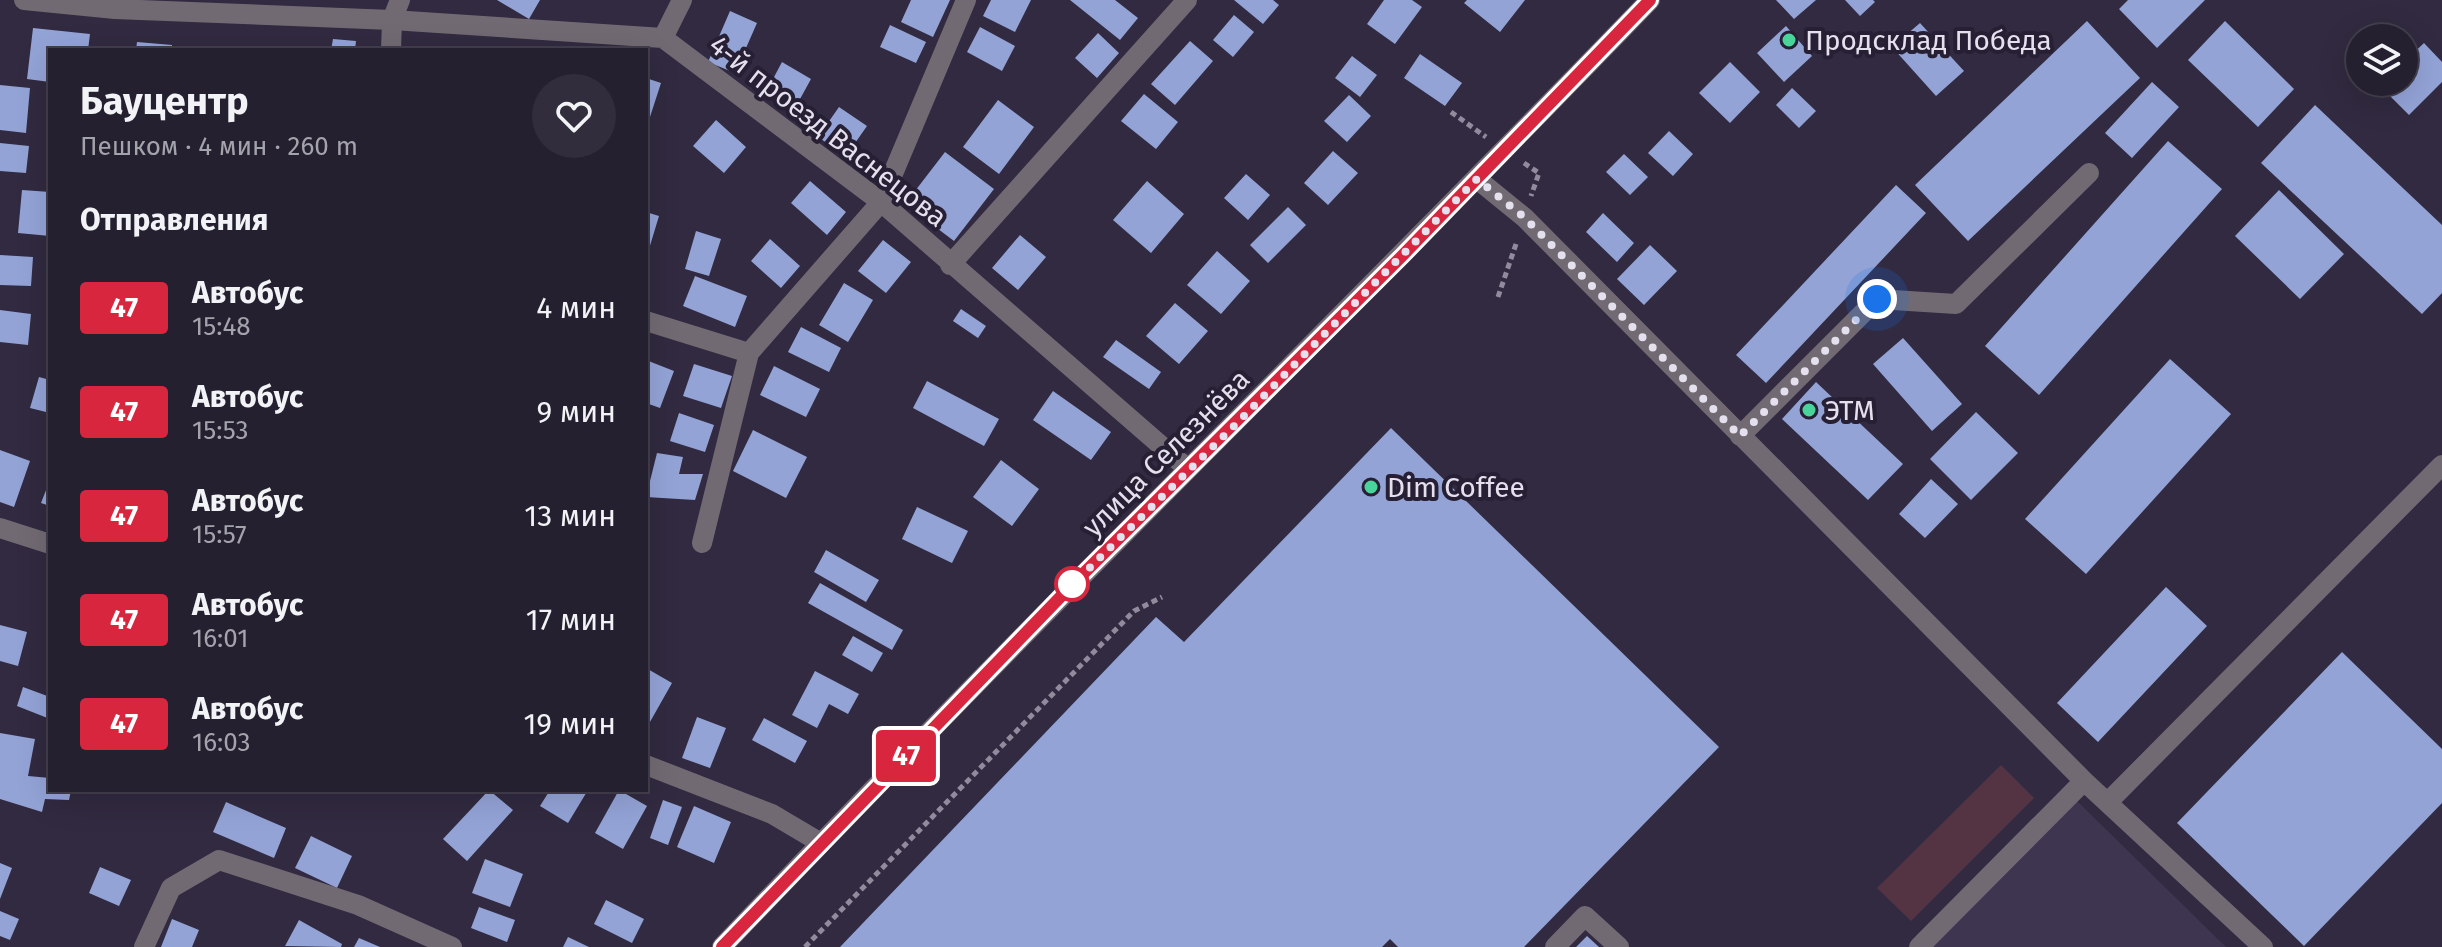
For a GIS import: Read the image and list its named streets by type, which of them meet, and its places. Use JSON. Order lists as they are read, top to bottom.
{
  "streets": {
    "street": ["4-й проезд Васнецова", "улица Селезнёва"]
  },
  "crossings": [
    ["4-й проезд Васнецова", "улица Селезнёва"]
  ],
  "places": ["Продсклад Победа", "ЭТМ", "Dim Coffee"],
  "lines": ["bus line 47"],
  "page": {
    "on_map": "47",
    "heading": [
      ["Бауцентр", "Пешком · 4 мин · 260 m"],
      "Отправления"
    ],
    "list": [
      {
        "mark": "47",
        "name": "Автобус",
        "note": "15:48",
        "value": "4 мин"
      },
      {
        "mark": "47",
        "name": "Автобус",
        "note": "15:53",
        "value": "9 мин"
      },
      {
        "mark": "47",
        "name": "Автобус",
        "note": "15:57",
        "value": "13 мин"
      },
      {
        "mark": "47",
        "name": "Автобус",
        "note": "16:01",
        "value": "17 мин"
      },
      {
        "mark": "47",
        "name": "Автобус",
        "note": "16:03",
        "value": "19 мин"
      }
    ]
  }
}
